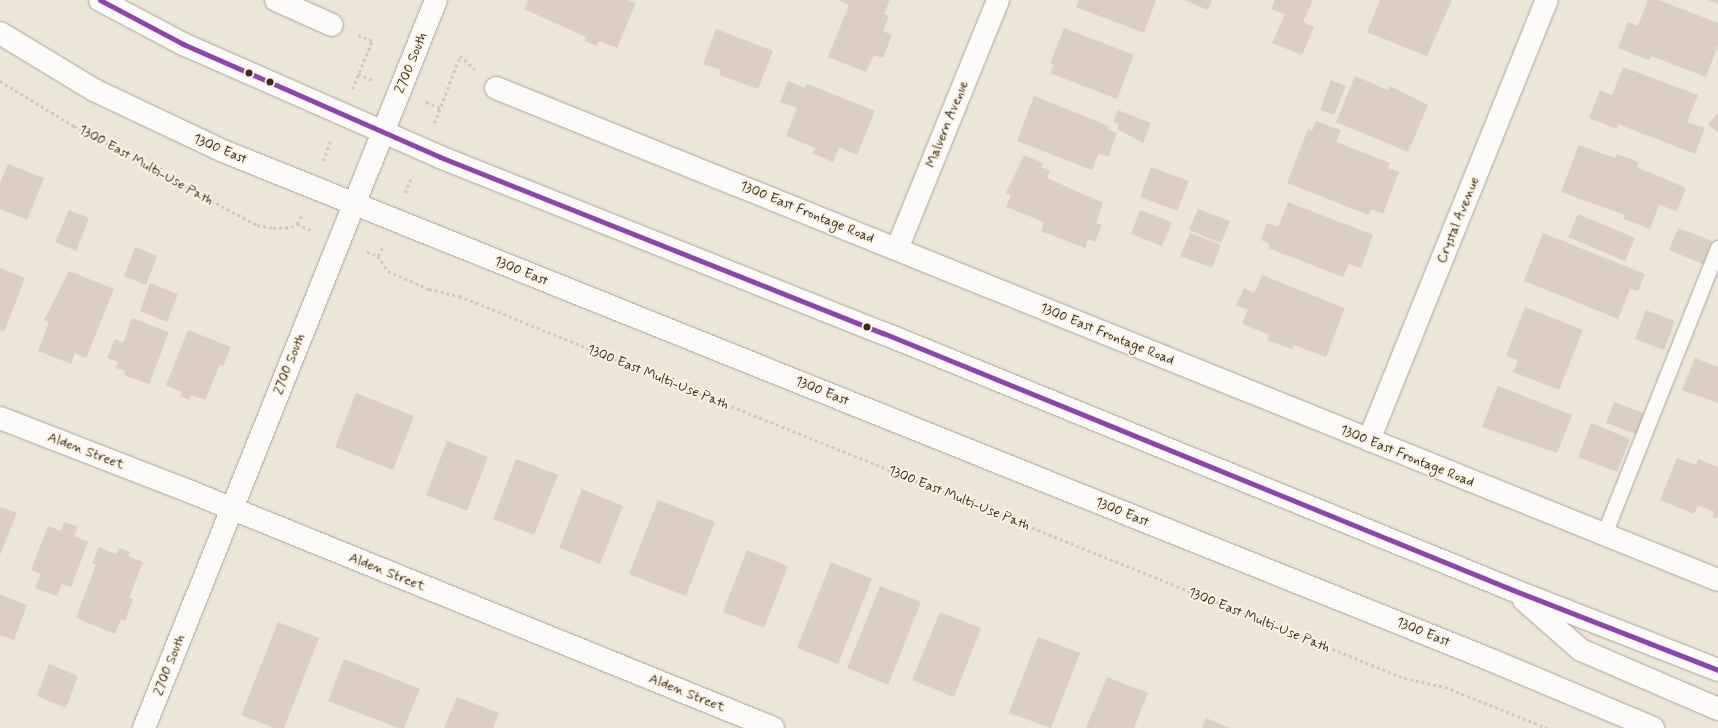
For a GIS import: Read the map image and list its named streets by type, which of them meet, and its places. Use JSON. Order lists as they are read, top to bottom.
{
  "streets": {
    "main road": [
      "2700 South",
      "Malvern Avenue",
      "1300 East",
      "1300 East Frontage Road",
      "Crystal Avenue",
      "Alden Street"
    ],
    "path": ["1300 East Multi-Use Path"]
  },
  "crossings": [
    ["2700 South", "1300 East"],
    ["2700 South", "Alden Street"],
    ["Malvern Avenue", "1300 East Frontage Road"],
    ["1300 East", "1300 East Multi-Use Path"],
    ["1300 East Frontage Road", "Crystal Avenue"]
  ]
}
